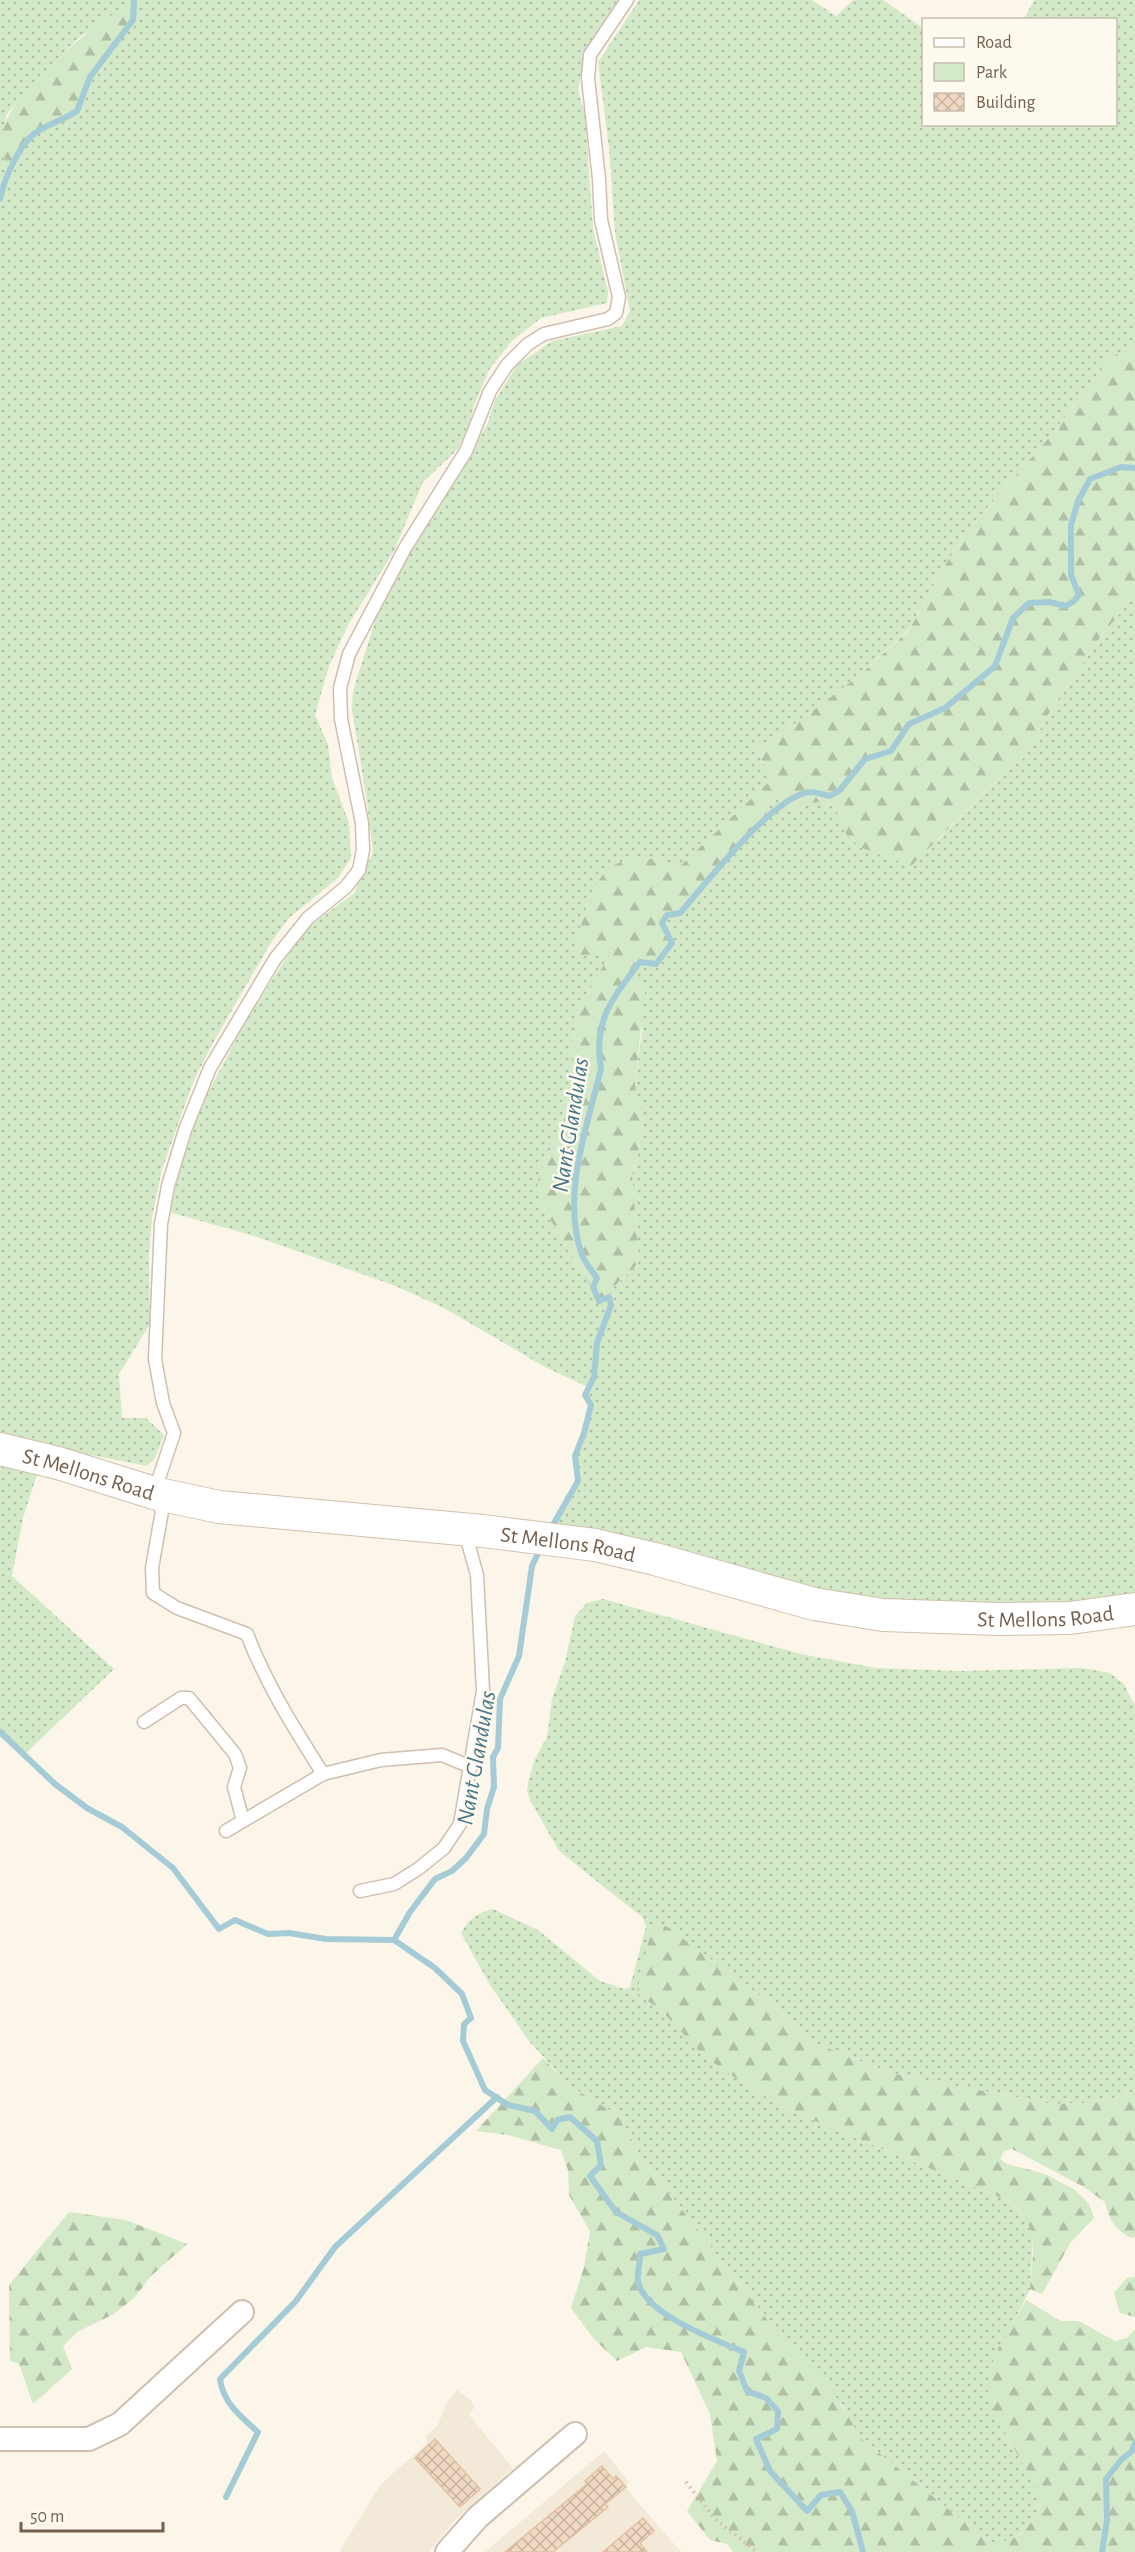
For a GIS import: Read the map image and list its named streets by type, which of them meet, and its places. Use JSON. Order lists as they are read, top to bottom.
{
  "streets": {
    "main road": ["St Mellons Road"]
  },
  "water": ["Nant Glandulas"],
  "legend": ["Road", "Park", "Building"],
  "scale_bar": "50 m"
}
